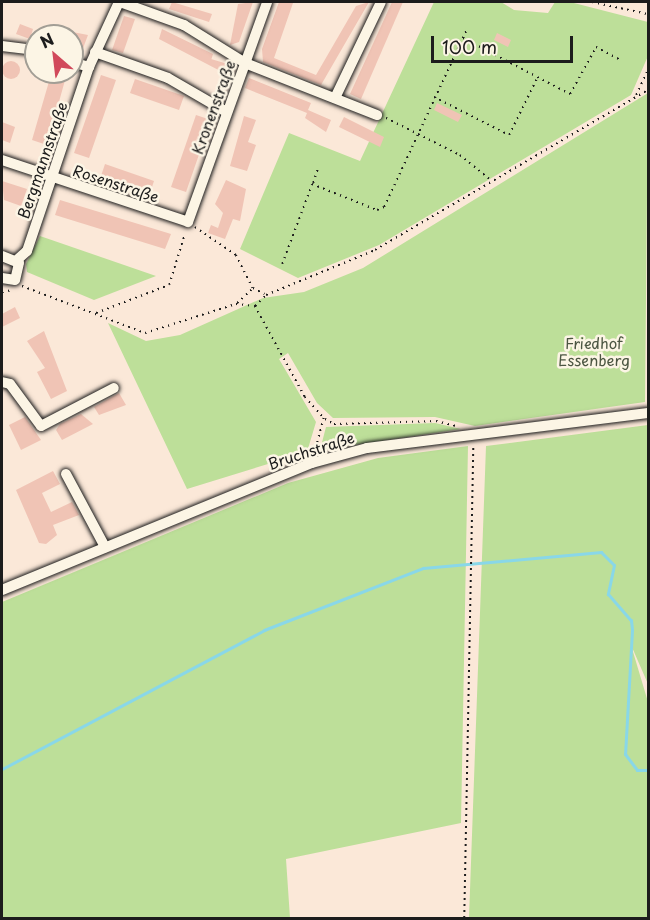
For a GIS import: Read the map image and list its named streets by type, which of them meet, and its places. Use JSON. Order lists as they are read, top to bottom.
{
  "streets": {
    "street": [
      "Kronenstraße",
      "Bergmannstraße",
      "Rosenstraße",
      "Bruchstraße"
    ]
  },
  "crossings": [
    ["Kronenstraße", "Rosenstraße"],
    ["Bergmannstraße", "Rosenstraße"]
  ],
  "parks": ["Friedhof Essenberg"],
  "scale_bar": "100 m",
  "north": "top left"
}
